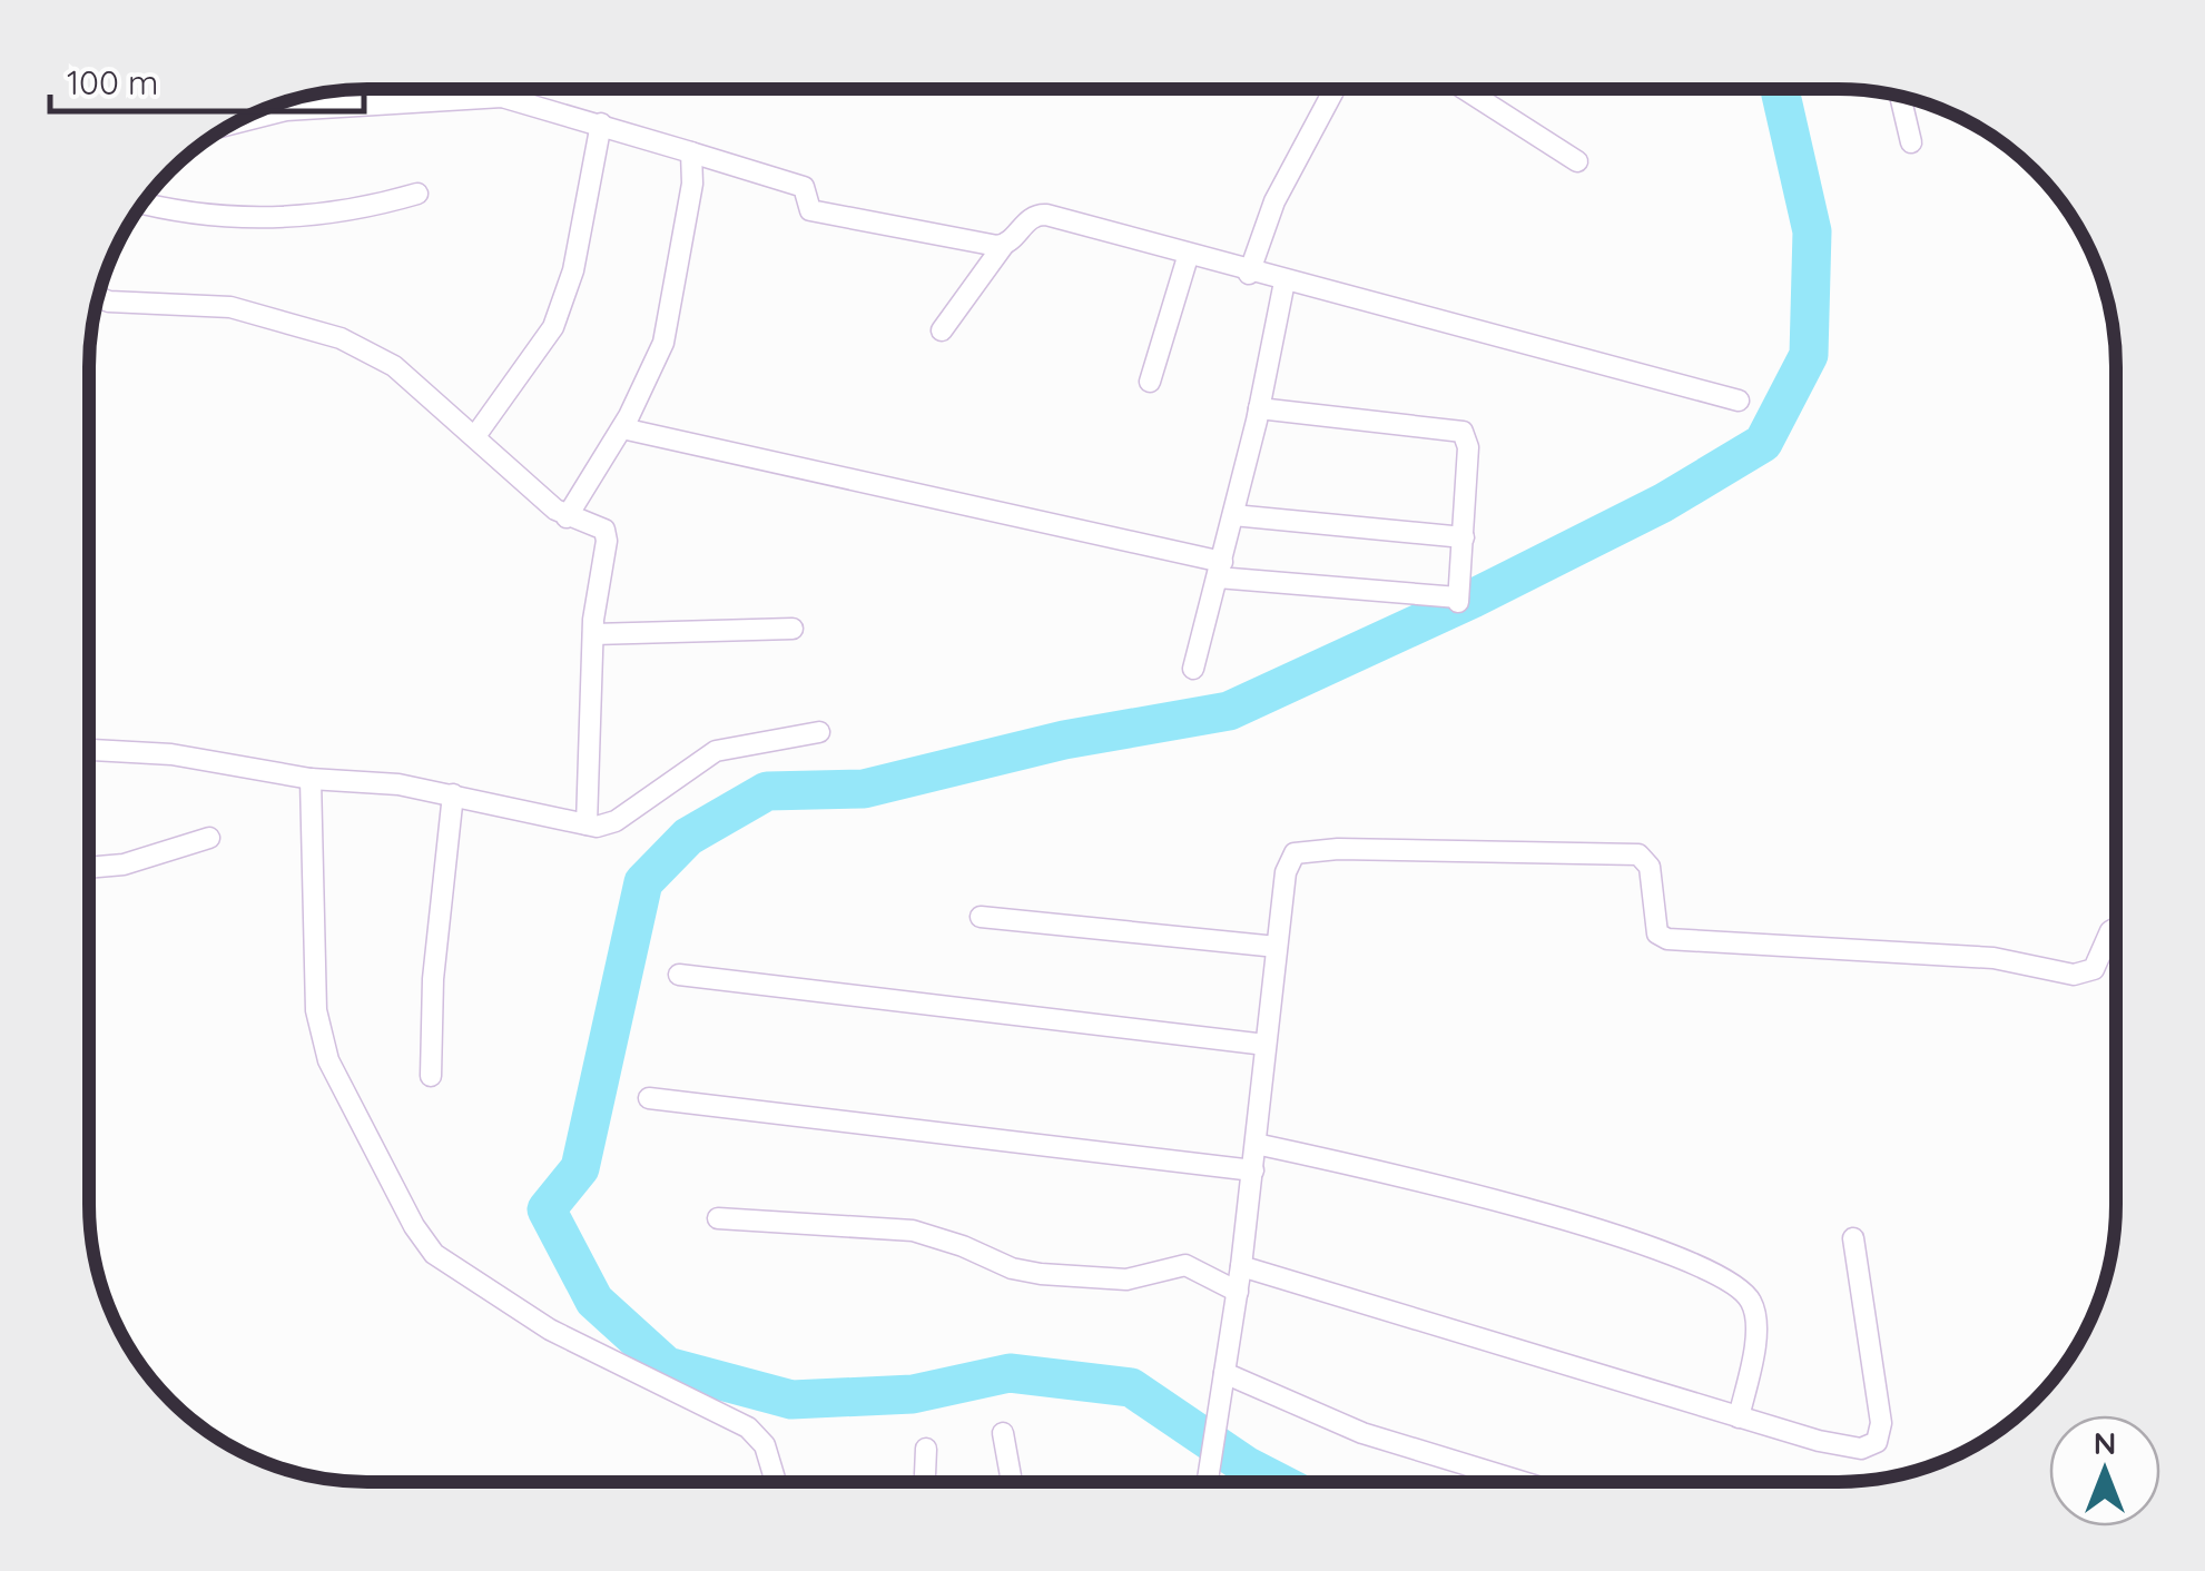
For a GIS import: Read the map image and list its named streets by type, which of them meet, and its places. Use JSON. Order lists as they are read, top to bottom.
{
  "scale_bar": "100 m",
  "north": "top"
}
